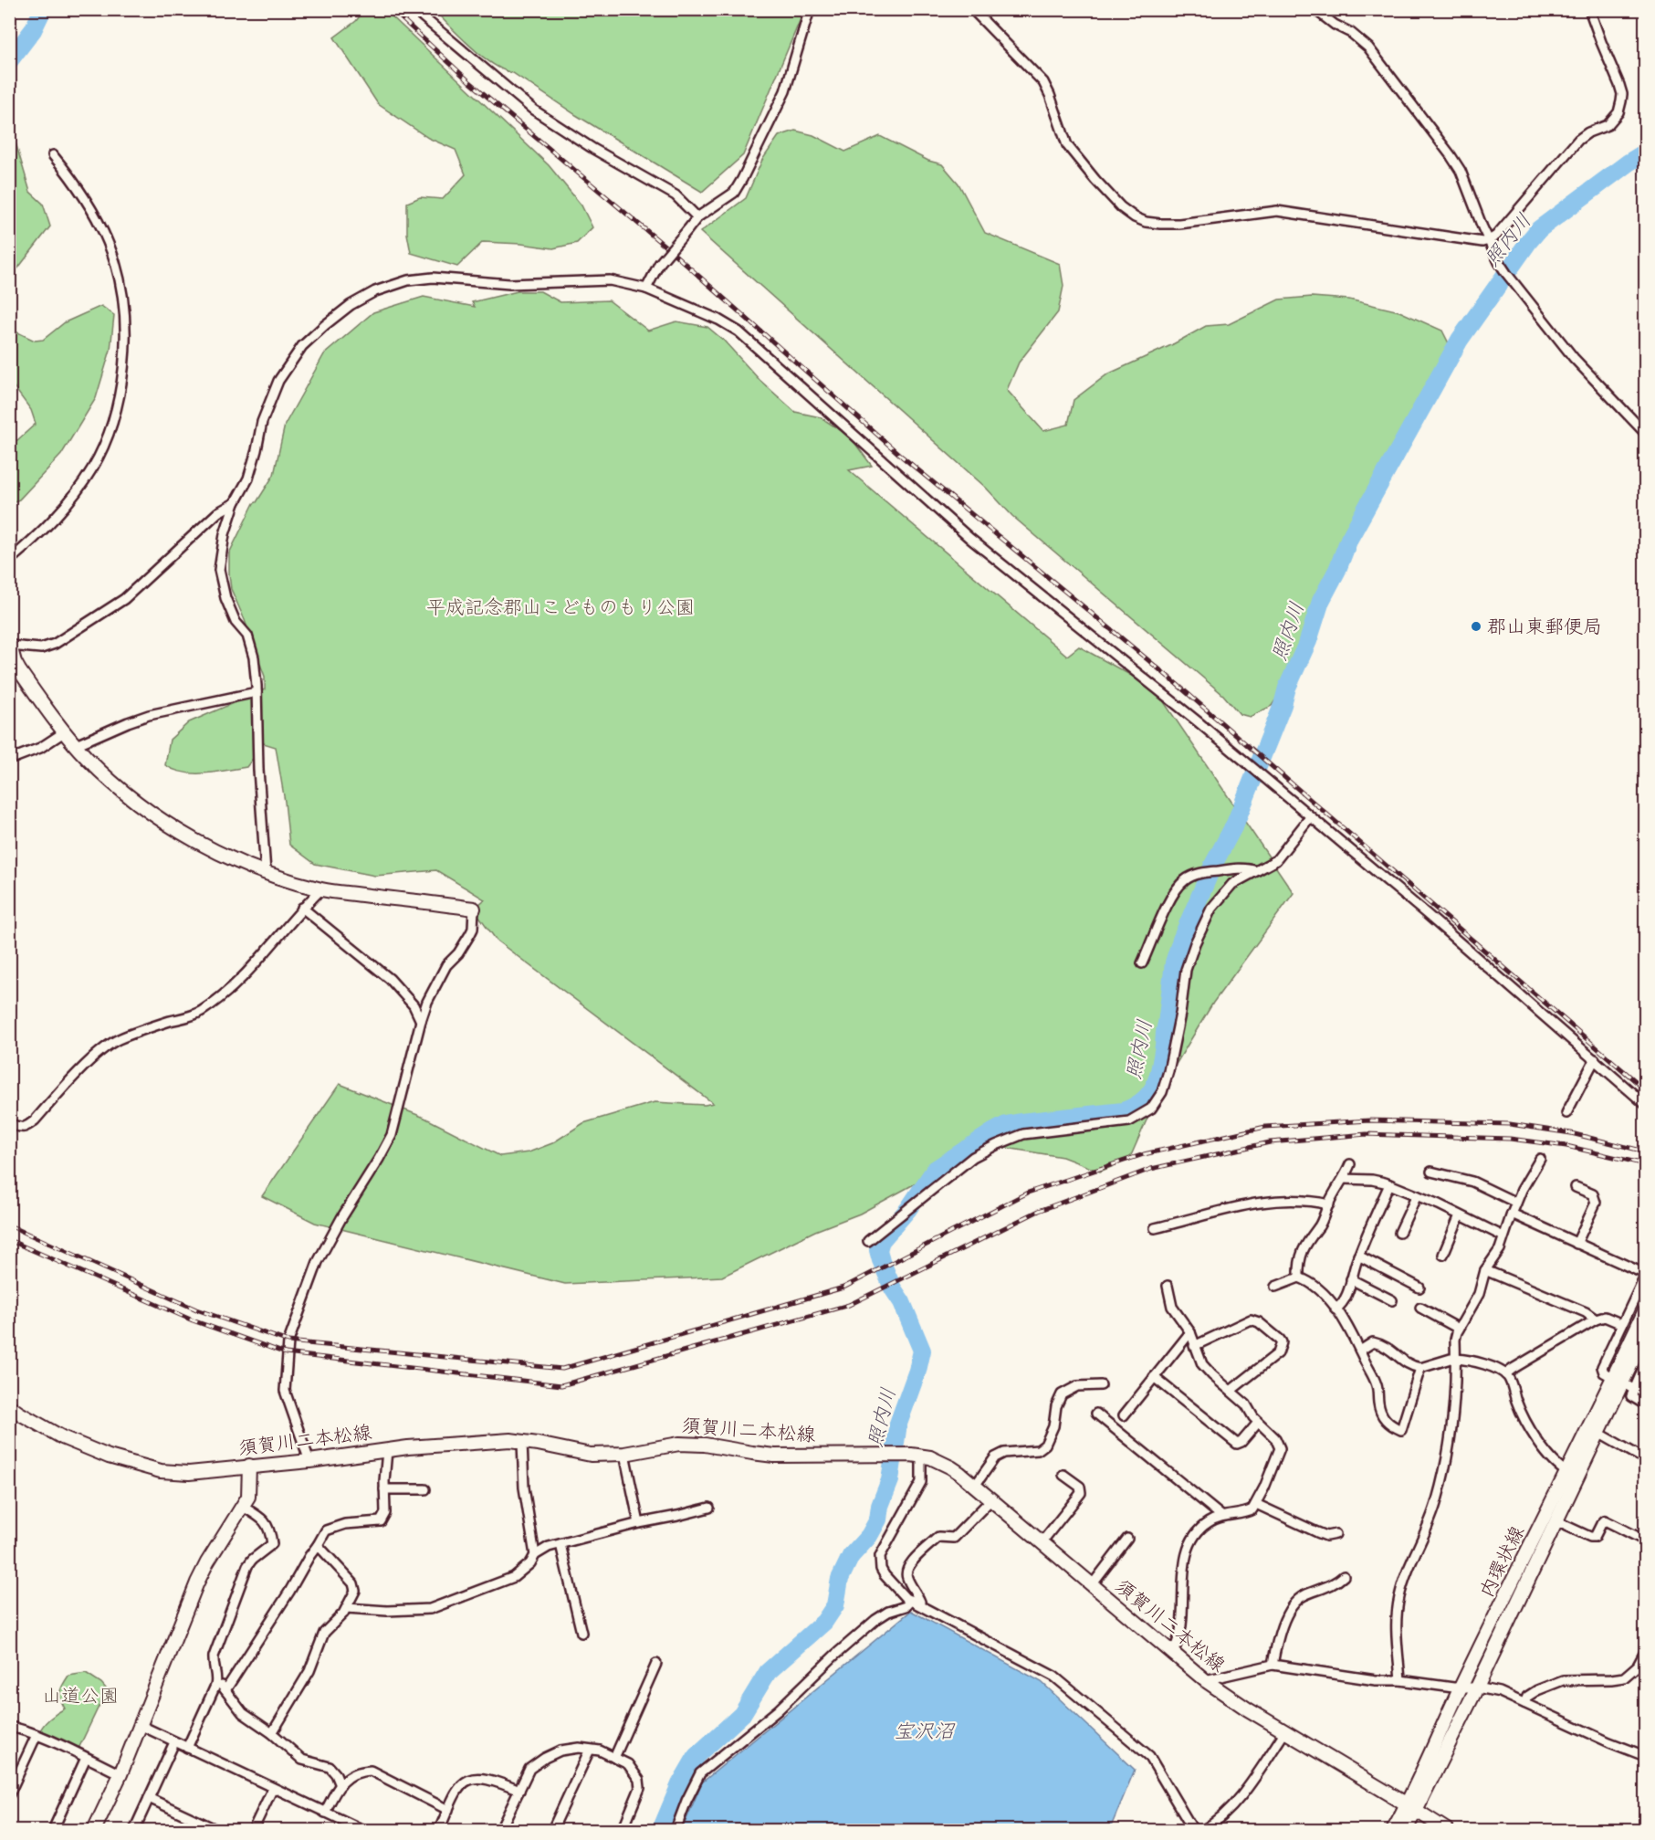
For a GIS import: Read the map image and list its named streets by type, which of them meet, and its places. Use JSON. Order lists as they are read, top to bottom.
{
  "streets": {
    "main road": ["須賀川二本松線", "内環状線"]
  },
  "crossings": [
    ["須賀川二本松線", "内環状線"]
  ],
  "water": ["照内川", "宝沢沼"],
  "parks": ["平成記念郡山こどものもり公園", "山道公園"],
  "places": ["郡山東郵便局"]
}
